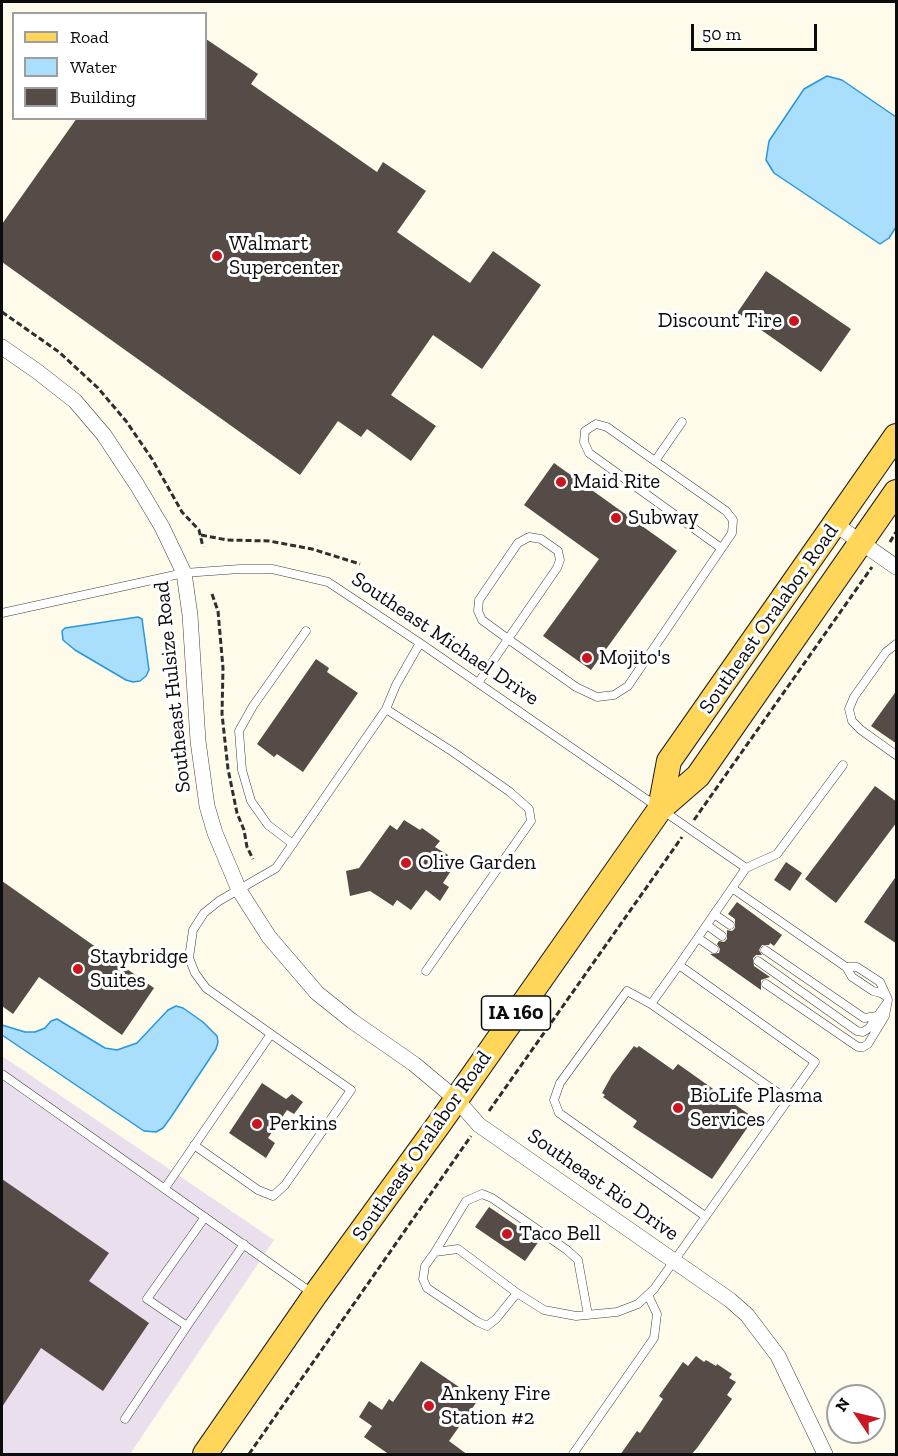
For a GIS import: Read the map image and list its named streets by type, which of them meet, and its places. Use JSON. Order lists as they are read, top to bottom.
{
  "streets": {
    "main road": ["Southeast Oralabor Road", "IA 160"],
    "street": ["Southeast Hulsize Road", "Southeast Rio Drive"],
    "lane": ["Southeast Michael Drive"]
  },
  "crossings": [
    ["Southeast Oralabor Road", "Southeast Michael Drive"],
    ["Southeast Oralabor Road", "Southeast Hulsize Road"],
    ["Southeast Oralabor Road", "Southeast Rio Drive"],
    ["Southeast Michael Drive", "Southeast Hulsize Road"],
    ["Southeast Hulsize Road", "Southeast Rio Drive"]
  ],
  "places": [
    "Walmart Supercenter",
    "Discount Tire",
    "Maid Rite",
    "Subway",
    "Mojito's",
    "Olive Garden",
    "Staybridge Suites",
    "BioLife Plasma Services",
    "Perkins",
    "Taco Bell",
    "Ankeny Fire Station #2"
  ],
  "legend": ["Road", "Water", "Building"],
  "scale_bar": "50 m",
  "north": "top left"
}
